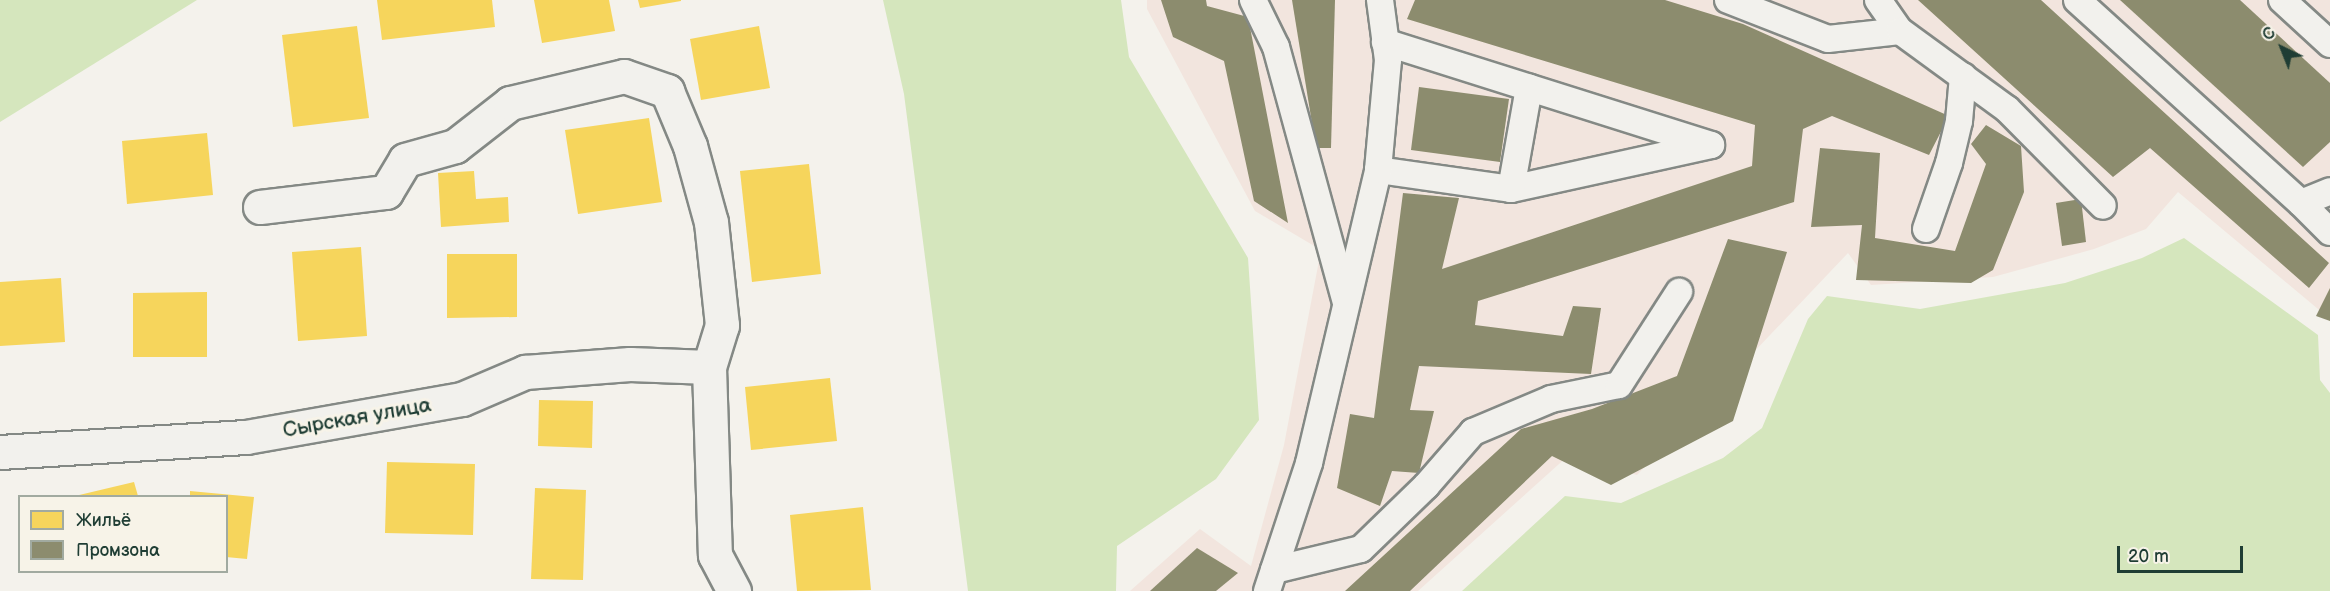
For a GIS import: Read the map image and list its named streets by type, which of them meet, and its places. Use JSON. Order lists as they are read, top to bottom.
{
  "streets": {
    "street": ["Сырская улица"]
  },
  "legend": ["Жильё", "Промзона"],
  "scale_bar": "20 m",
  "north": "top left"
}
